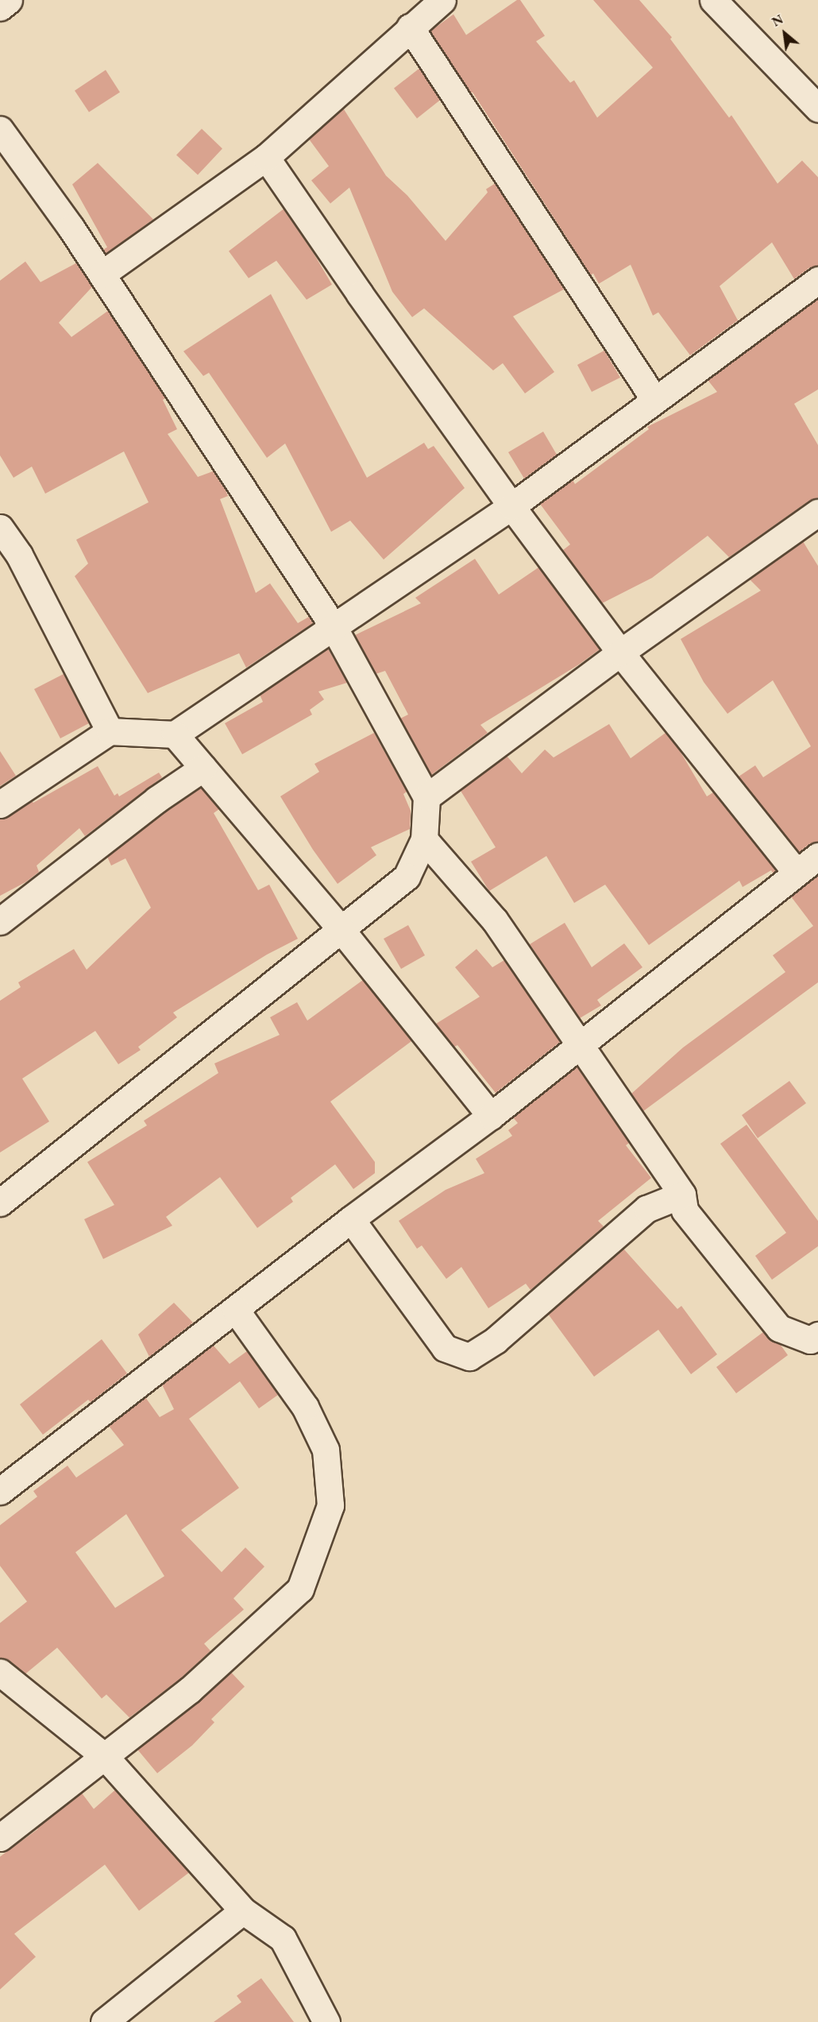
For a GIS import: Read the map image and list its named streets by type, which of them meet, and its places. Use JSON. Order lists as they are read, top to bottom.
{
  "north": "top left"
}
